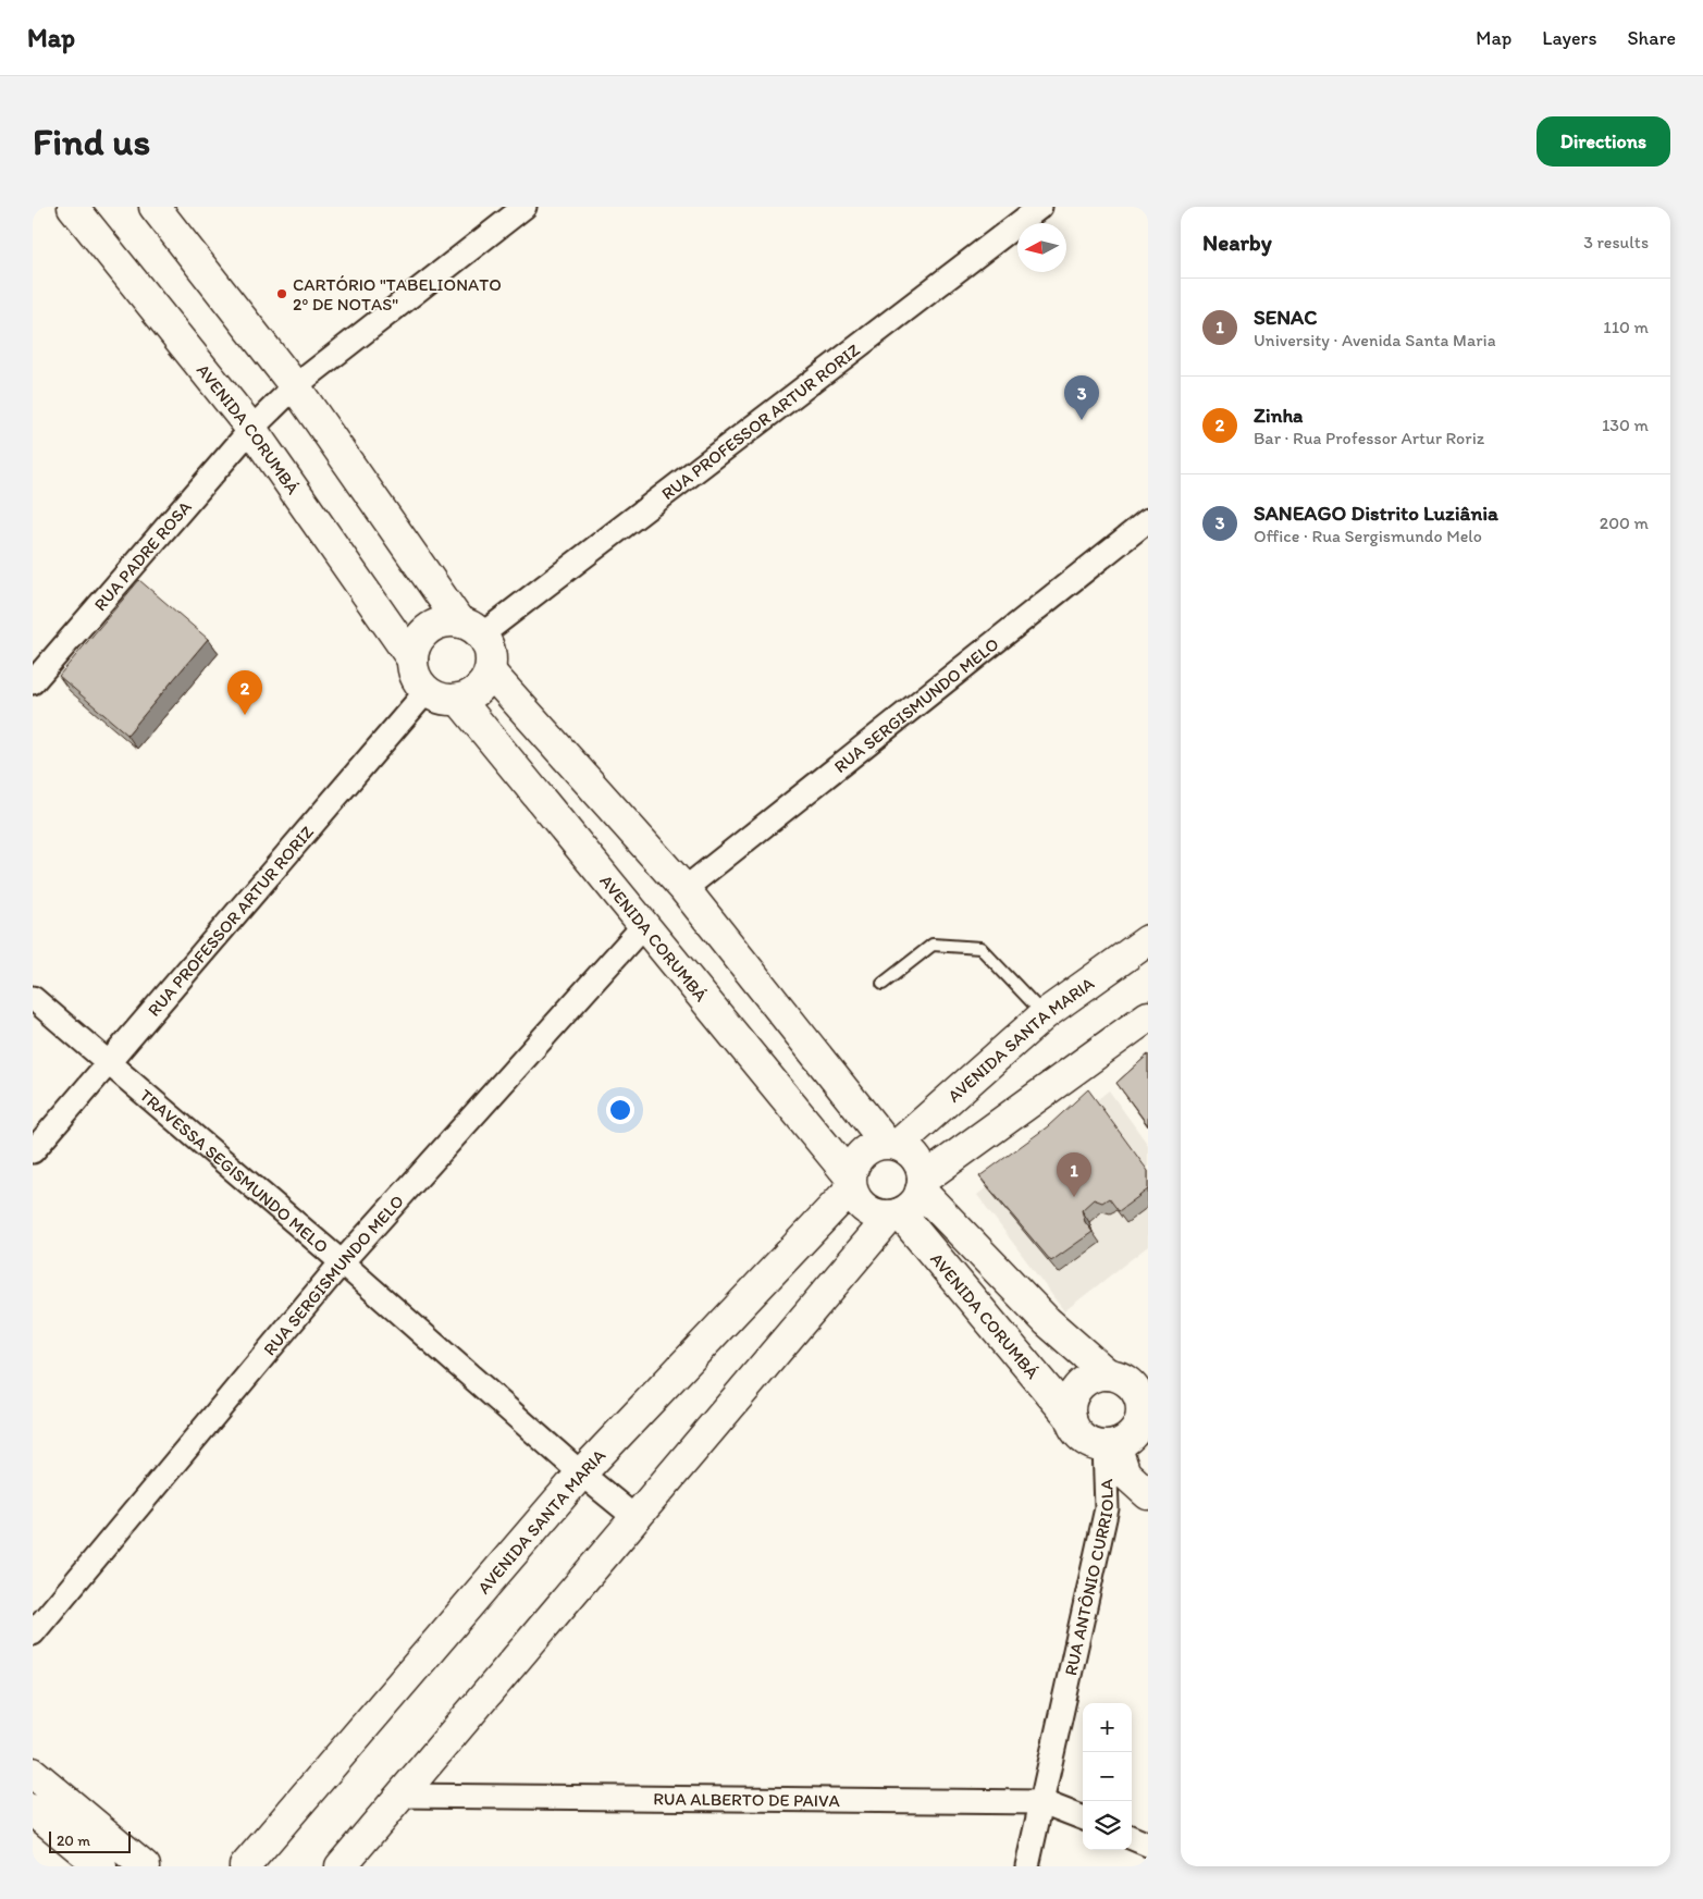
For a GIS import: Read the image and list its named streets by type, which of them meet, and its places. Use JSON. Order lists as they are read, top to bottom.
{
  "streets": {
    "main road": ["AVENIDA CORUMBÁ", "AVENIDA SANTA MARIA"],
    "street": [
      "RUA PROFESSOR ARTUR RORIZ",
      "RUA PADRE ROSA",
      "RUA SERGISMUNDO MELO",
      "TRAVESSA SEGISMUNDO MELO",
      "RUA ANTÔNIO CURRIOLA",
      "RUA ALBERTO DE PAIVA"
    ]
  },
  "crossings": [
    ["RUA PROFESSOR ARTUR RORIZ", "AVENIDA CORUMBÁ"],
    ["RUA PROFESSOR ARTUR RORIZ", "TRAVESSA SEGISMUNDO MELO"],
    ["AVENIDA CORUMBÁ", "RUA PADRE ROSA"],
    ["AVENIDA CORUMBÁ", "RUA SERGISMUNDO MELO"],
    ["AVENIDA CORUMBÁ", "AVENIDA SANTA MARIA"],
    ["AVENIDA CORUMBÁ", "RUA ANTÔNIO CURRIOLA"],
    ["RUA SERGISMUNDO MELO", "TRAVESSA SEGISMUNDO MELO"],
    ["AVENIDA SANTA MARIA", "TRAVESSA SEGISMUNDO MELO"],
    ["RUA ANTÔNIO CURRIOLA", "RUA ALBERTO DE PAIVA"]
  ],
  "places": ["CARTÓRIO \"TABELIONATO 2º DE NOTAS\""],
  "scale_bar": "20 m",
  "north": "left",
  "page": {
    "header": "Map",
    "nav": ["Map", "Layers", "Share"],
    "buttons": "Directions",
    "title": "Find us",
    "heading": ["Nearby", "3 results"],
    "list": [
      {
        "mark": "1",
        "name": "SENAC",
        "note": "University · Avenida Santa Maria",
        "value": "110 m"
      },
      {
        "mark": "2",
        "name": "Zinha",
        "note": "Bar · Rua Professor Artur Roriz",
        "value": "130 m"
      },
      {
        "mark": "3",
        "name": "SANEAGO Distrito Luziânia",
        "note": "Office · Rua Sergismundo Melo",
        "value": "200 m"
      }
    ],
    "pins": ["3", "2", "1"],
    "map_buttons": ["+", "−"],
    "scale": "20 m"
  }
}
